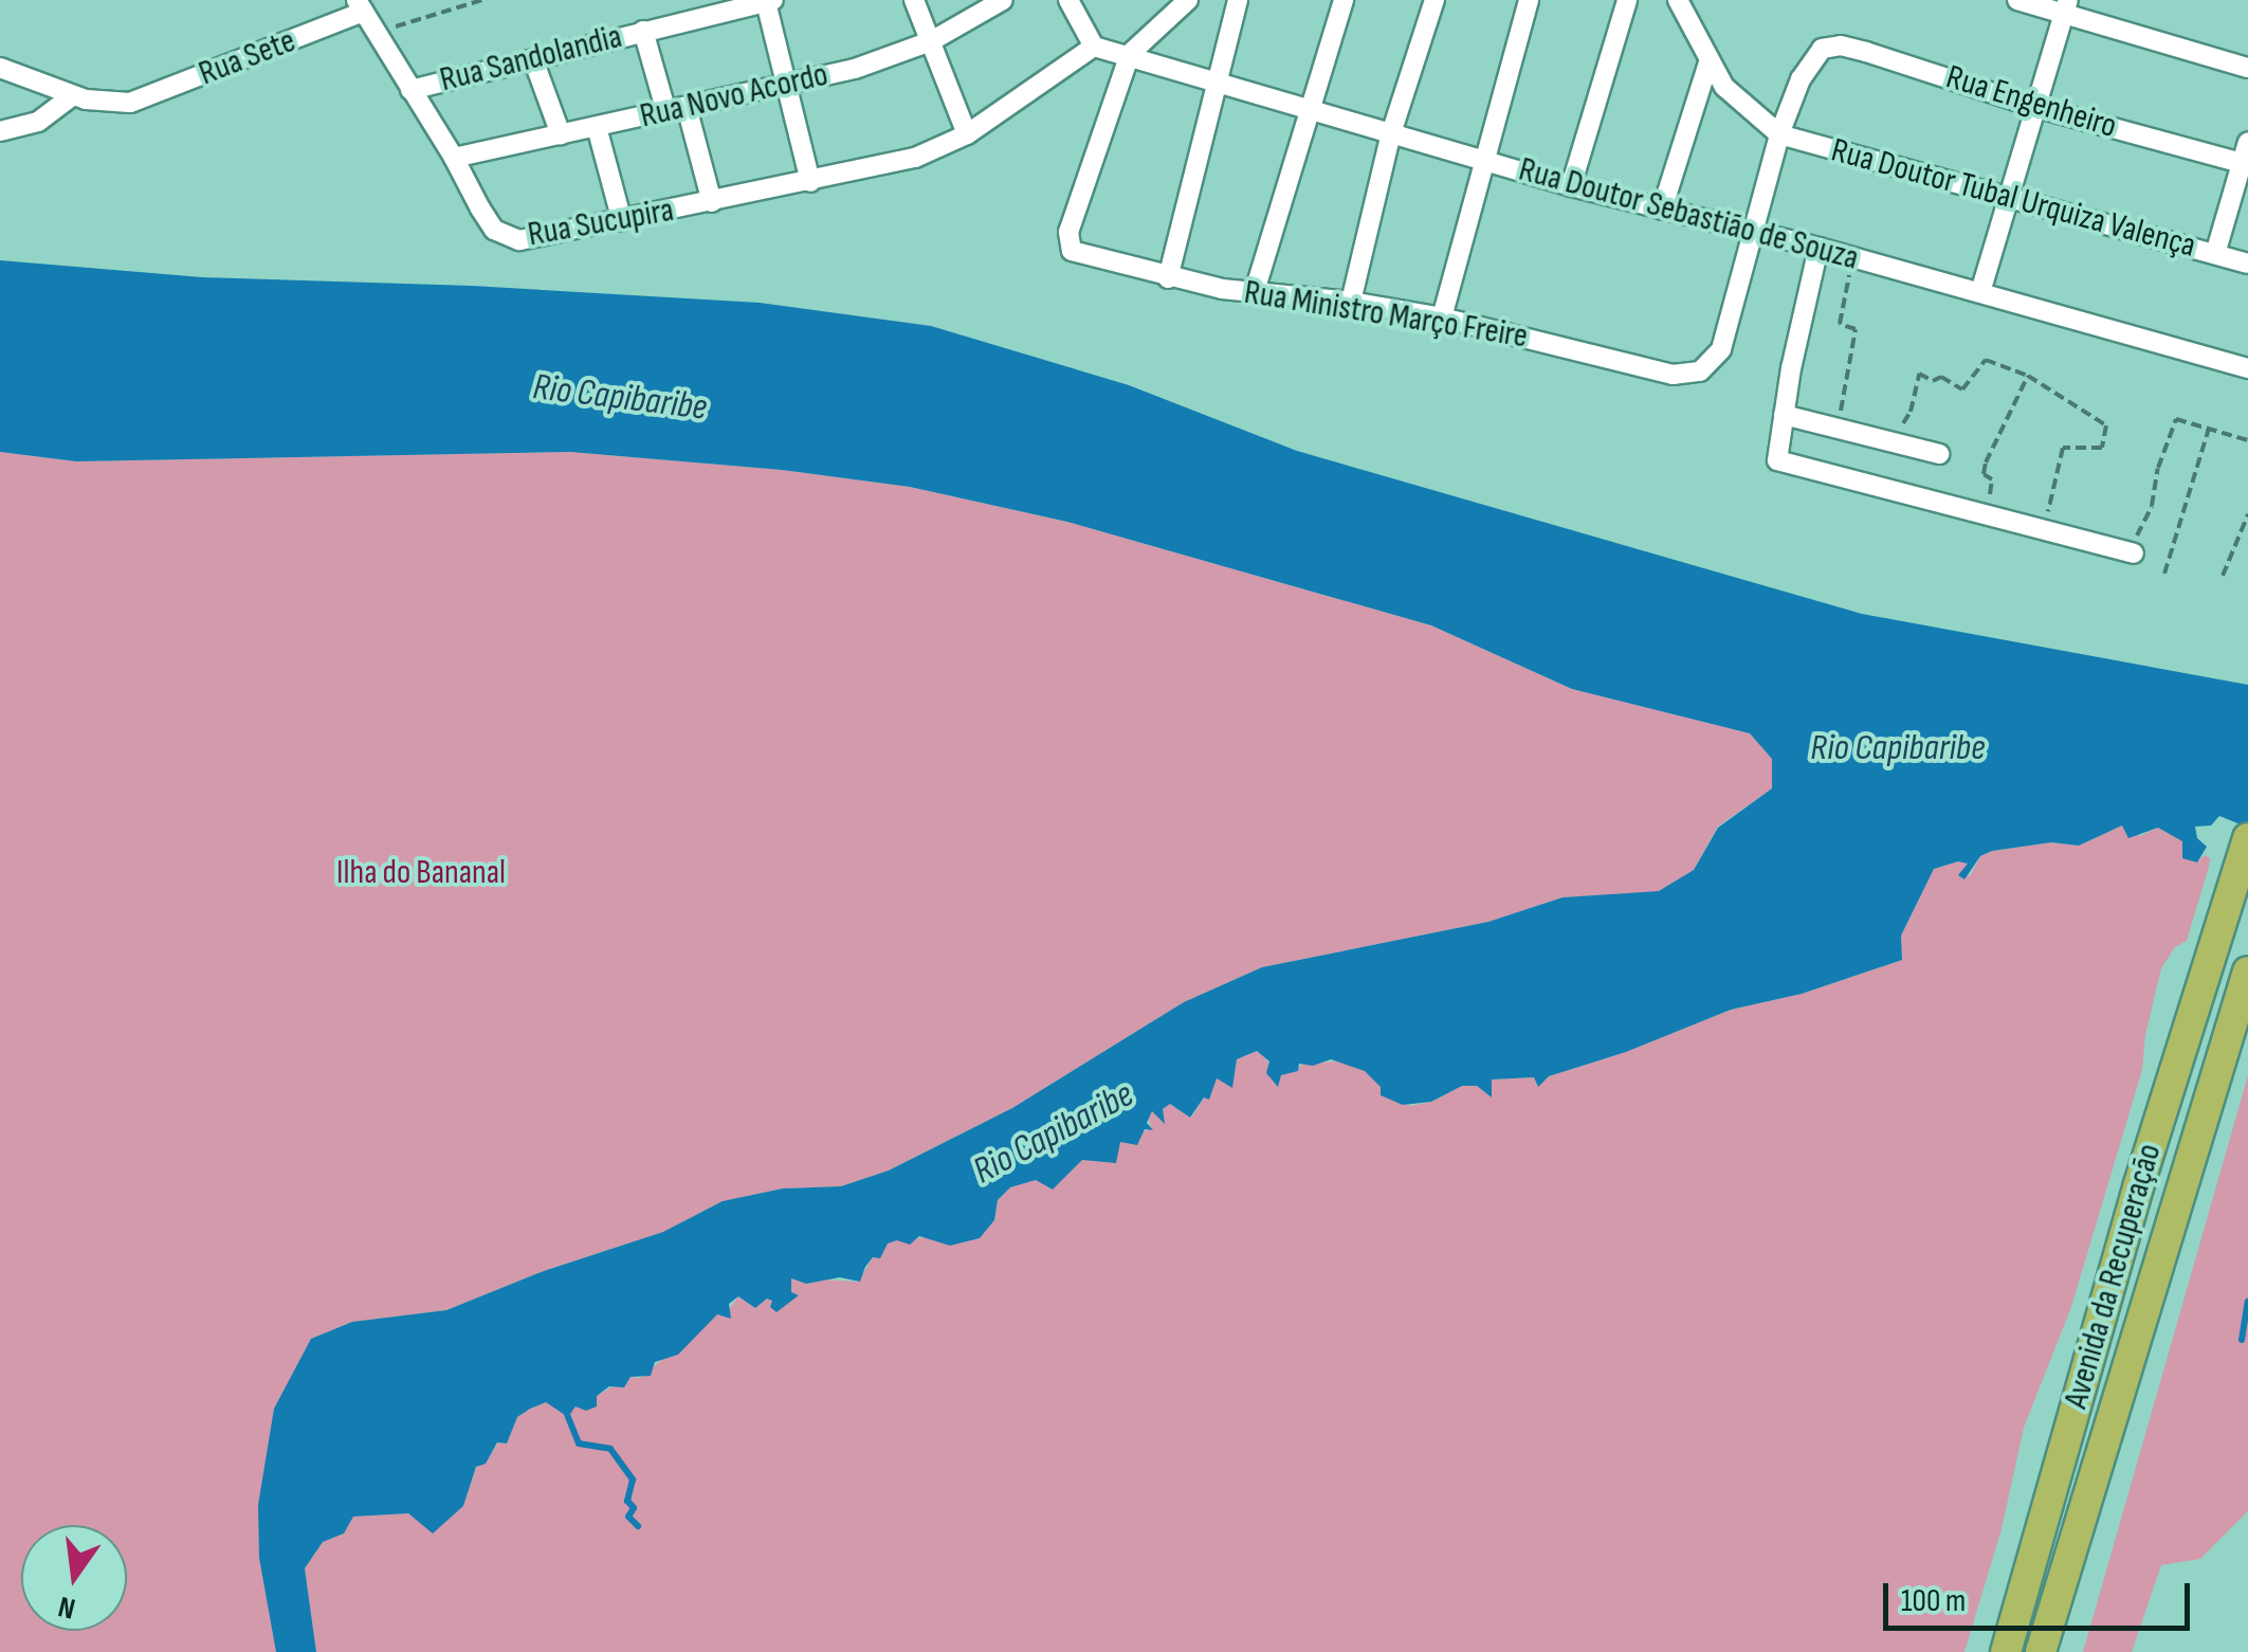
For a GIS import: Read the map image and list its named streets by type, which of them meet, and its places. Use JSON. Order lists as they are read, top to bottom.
{
  "streets": {
    "highway": ["Avenida da Recuperação"],
    "street": [
      "Rua Sete",
      "Rua Sandolandia",
      "Rua Novo Acordo",
      "Rua Engenheiro",
      "Rua Doutor Tubal Urquiza Valença",
      "Rua Doutor Sebastião de Souza",
      "Rua Sucupira",
      "Rua Ministro Março Freire"
    ]
  },
  "crossings": [
    ["Rua Sete", "Rua Sucupira"],
    ["Rua Sandolandia", "Rua Sucupira"],
    ["Rua Novo Acordo", "Rua Sucupira"],
    ["Rua Engenheiro", "Rua Doutor Tubal Urquiza Valença"],
    ["Rua Doutor Sebastião de Souza", "Rua Sucupira"],
    ["Rua Doutor Sebastião de Souza", "Rua Ministro Março Freire"]
  ],
  "water": ["Rio Capibaribe"],
  "parks": ["Ilha do Bananal"],
  "scale_bar": "100 m",
  "north": "bottom"
}
